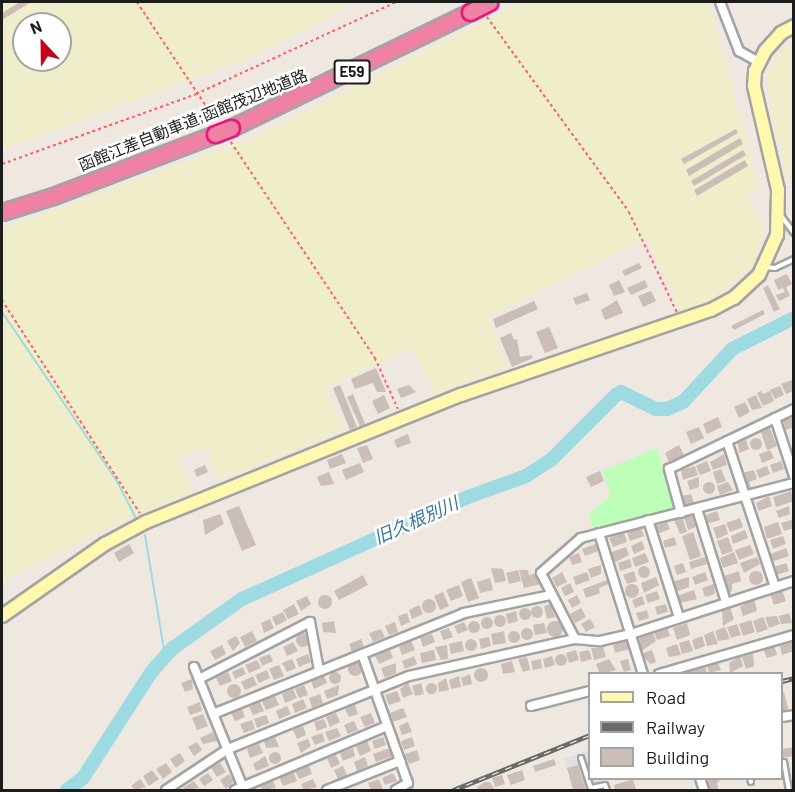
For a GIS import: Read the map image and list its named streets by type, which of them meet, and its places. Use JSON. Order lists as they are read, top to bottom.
{
  "streets": {
    "highway": ["E59", "函館江差自動車道;函館茂辺地道路"]
  },
  "water": ["旧久根別川"],
  "legend": ["Road", "Railway", "Building"],
  "north": "top"
}
